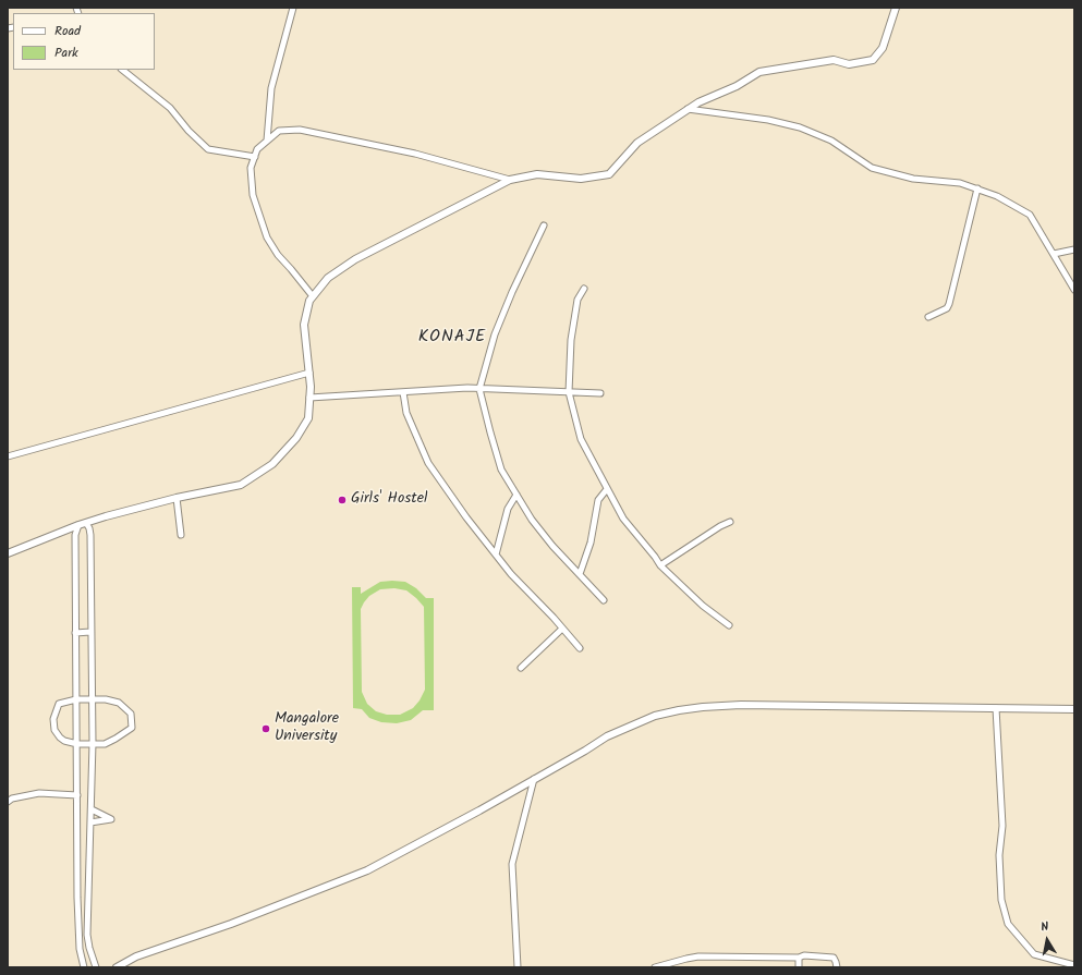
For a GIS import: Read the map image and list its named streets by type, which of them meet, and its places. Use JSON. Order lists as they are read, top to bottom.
{
  "districts": ["KONAJE"],
  "places": ["Girls' Hostel", "Mangalore University"],
  "legend": ["Road", "Park"],
  "north": "top"
}
